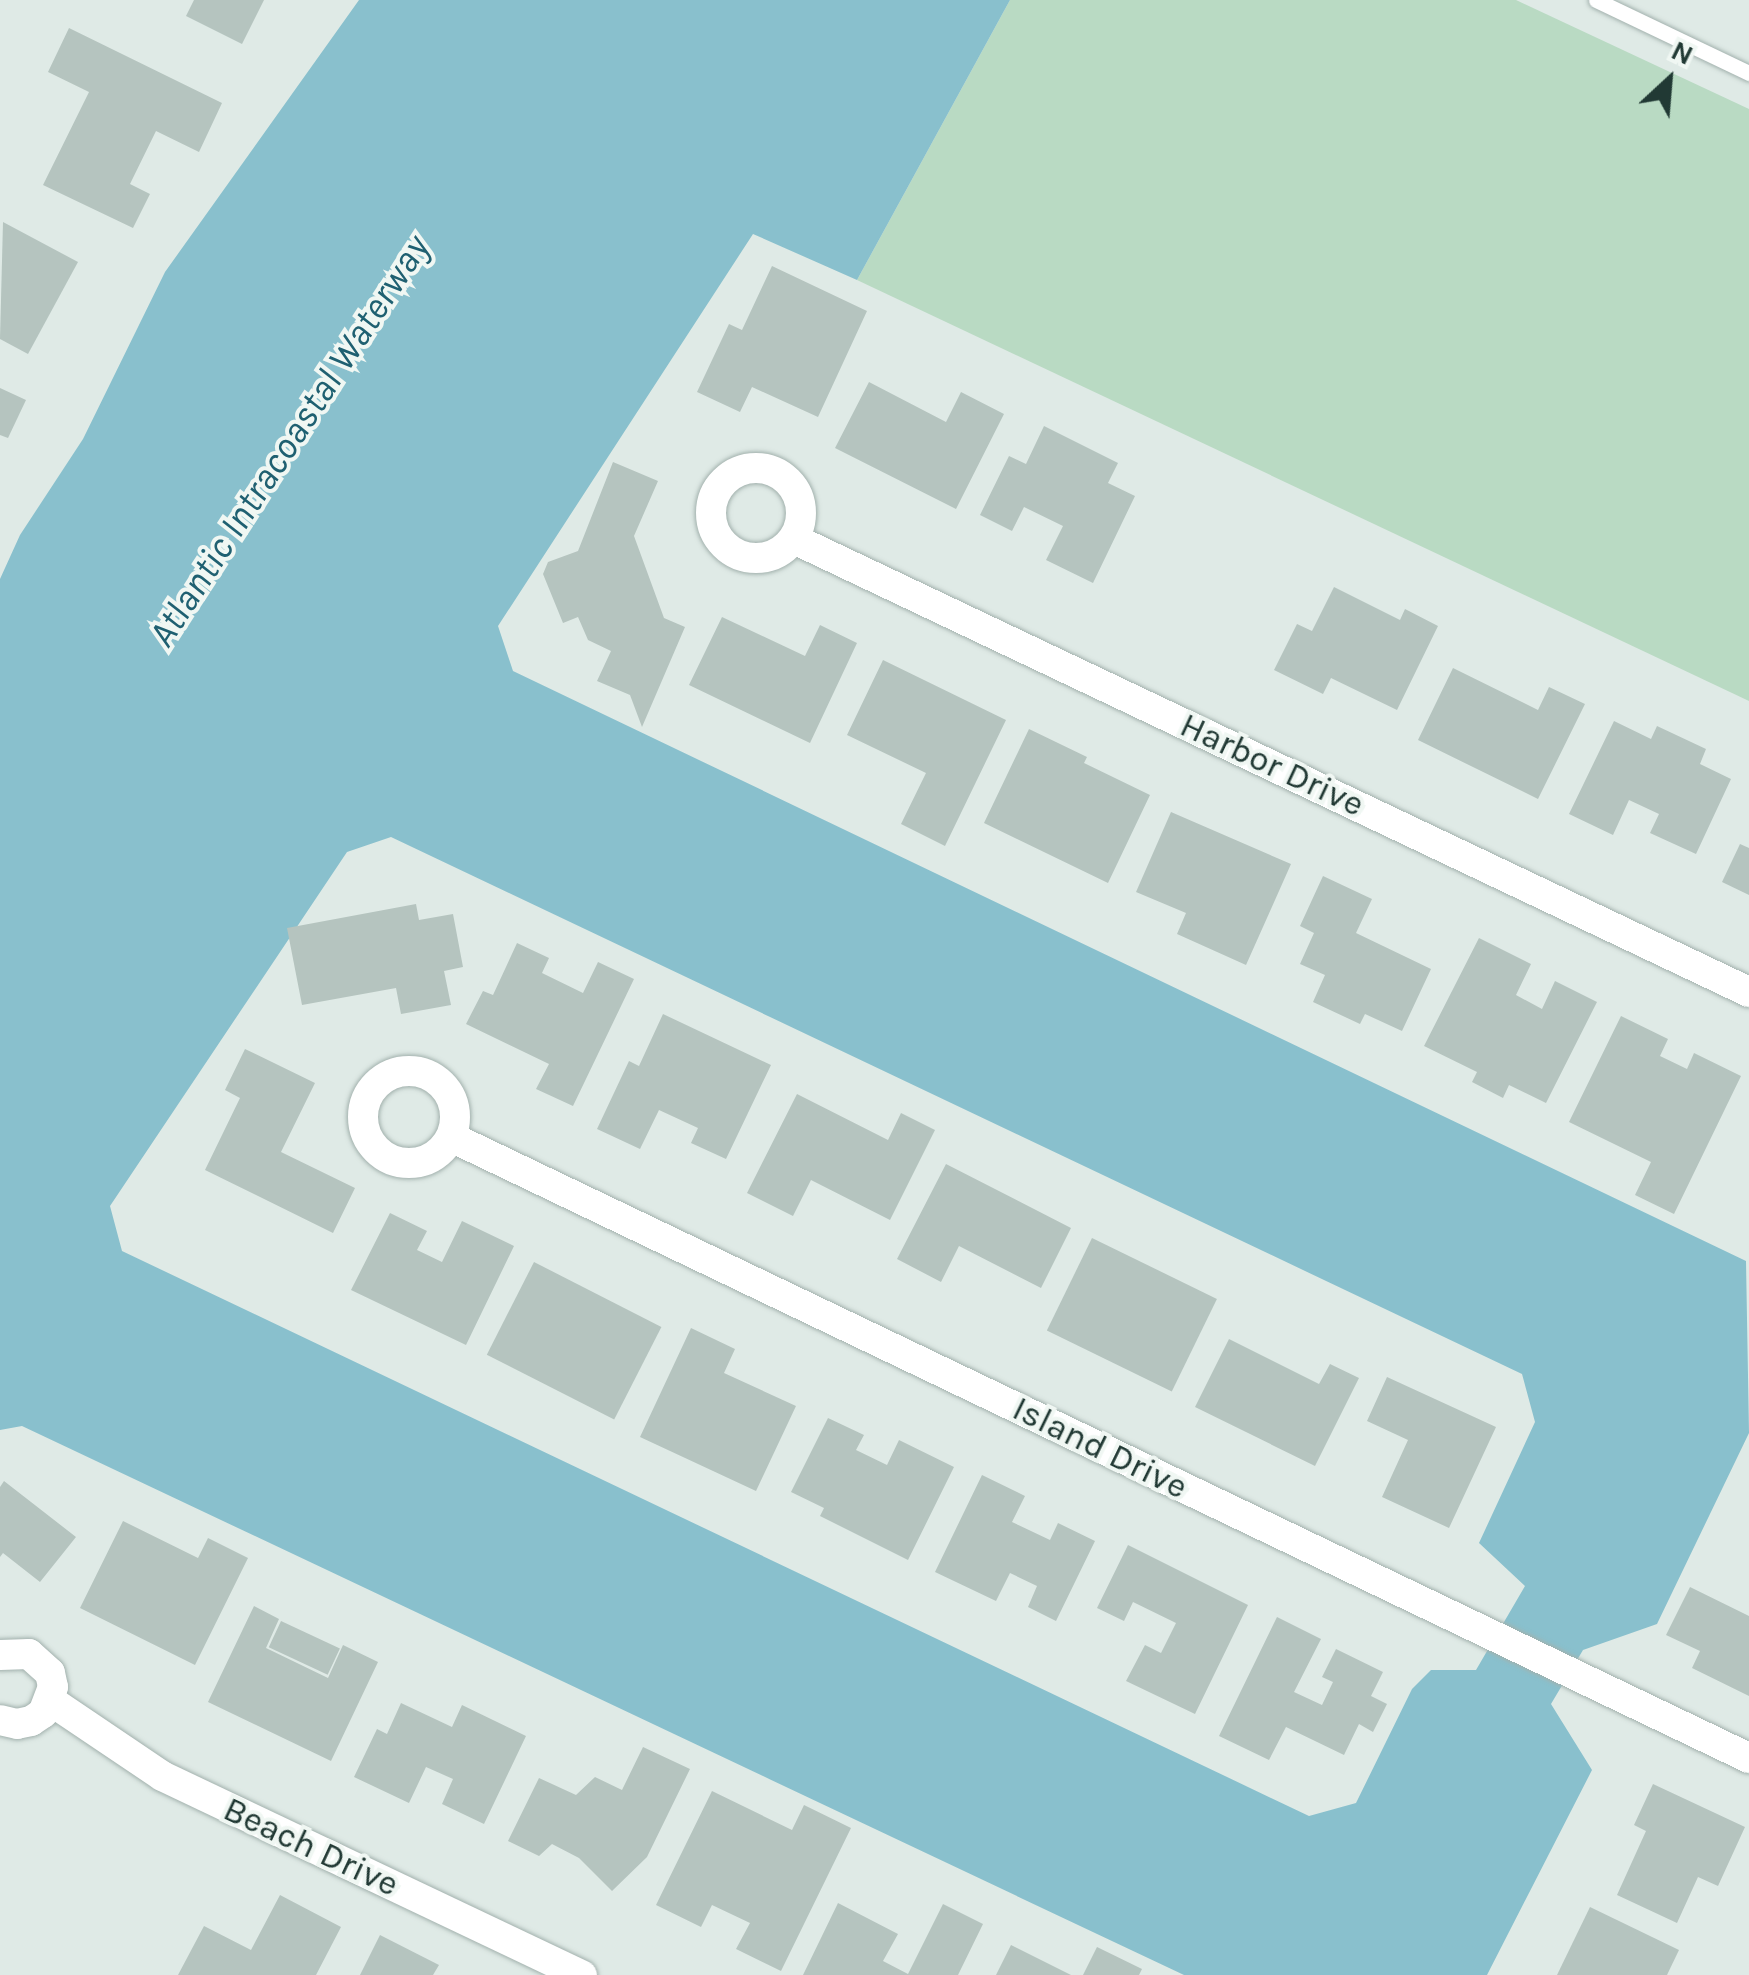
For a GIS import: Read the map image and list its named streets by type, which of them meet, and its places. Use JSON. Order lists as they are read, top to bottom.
{
  "streets": {
    "street": ["Harbor Drive", "Island Drive", "Beach Drive"]
  },
  "water": ["Atlantic Intracoastal Waterway"],
  "north": "top right"
}
